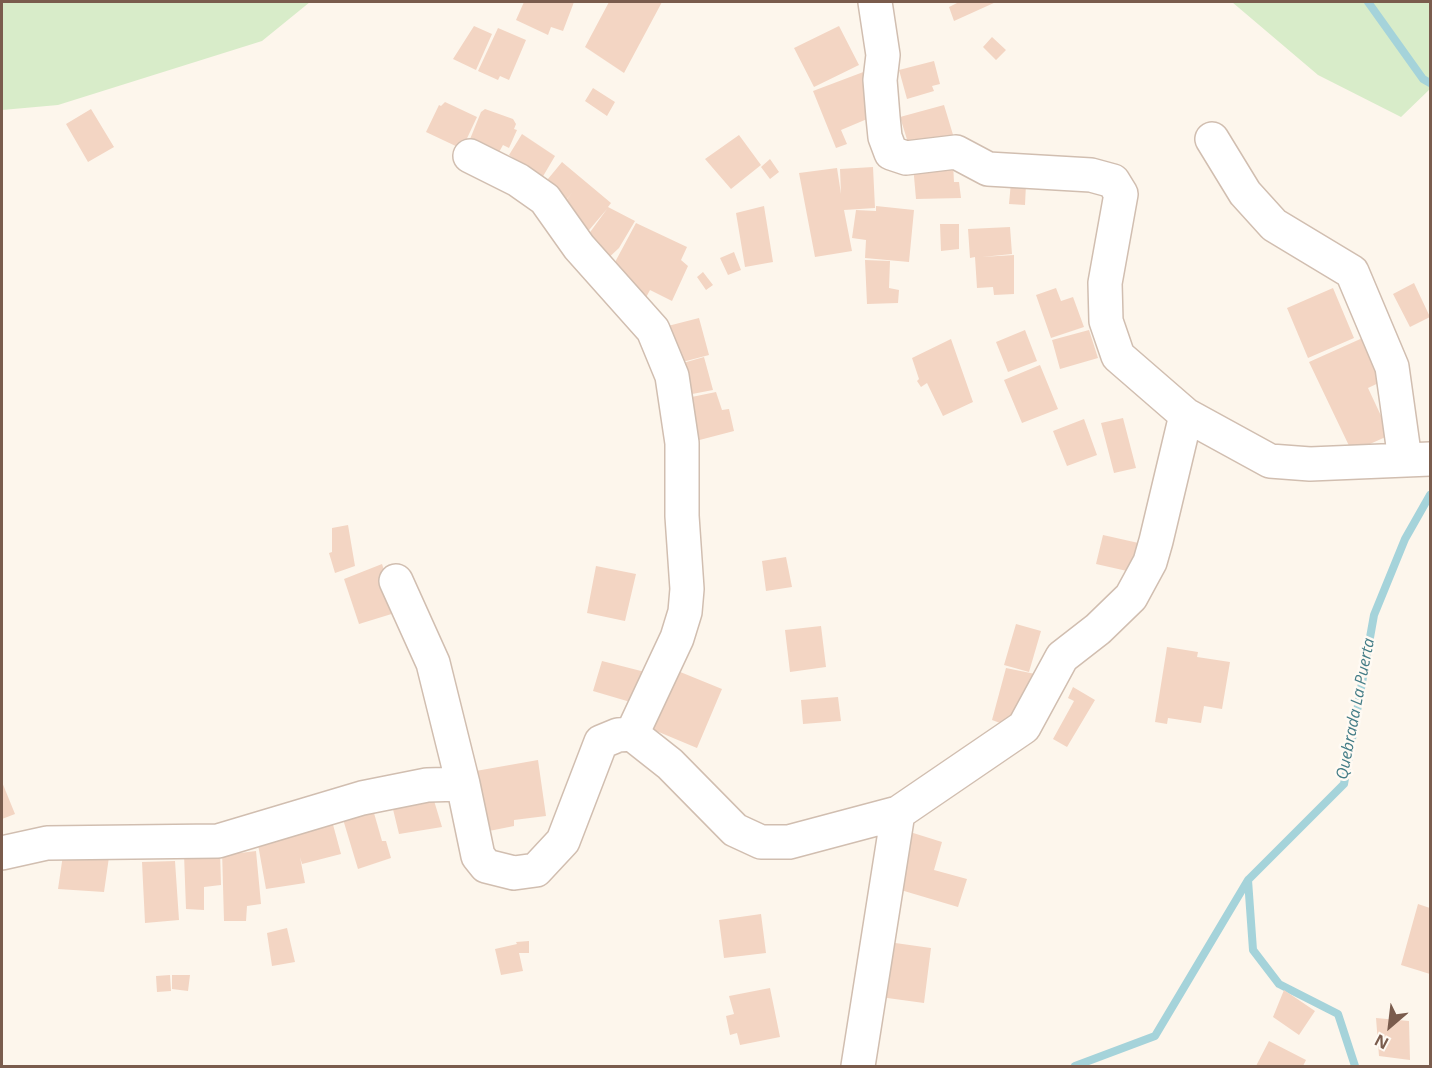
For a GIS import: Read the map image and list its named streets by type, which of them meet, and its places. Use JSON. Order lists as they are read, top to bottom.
{
  "water": ["Quebrada La Puerta"],
  "north": "bottom left"
}
